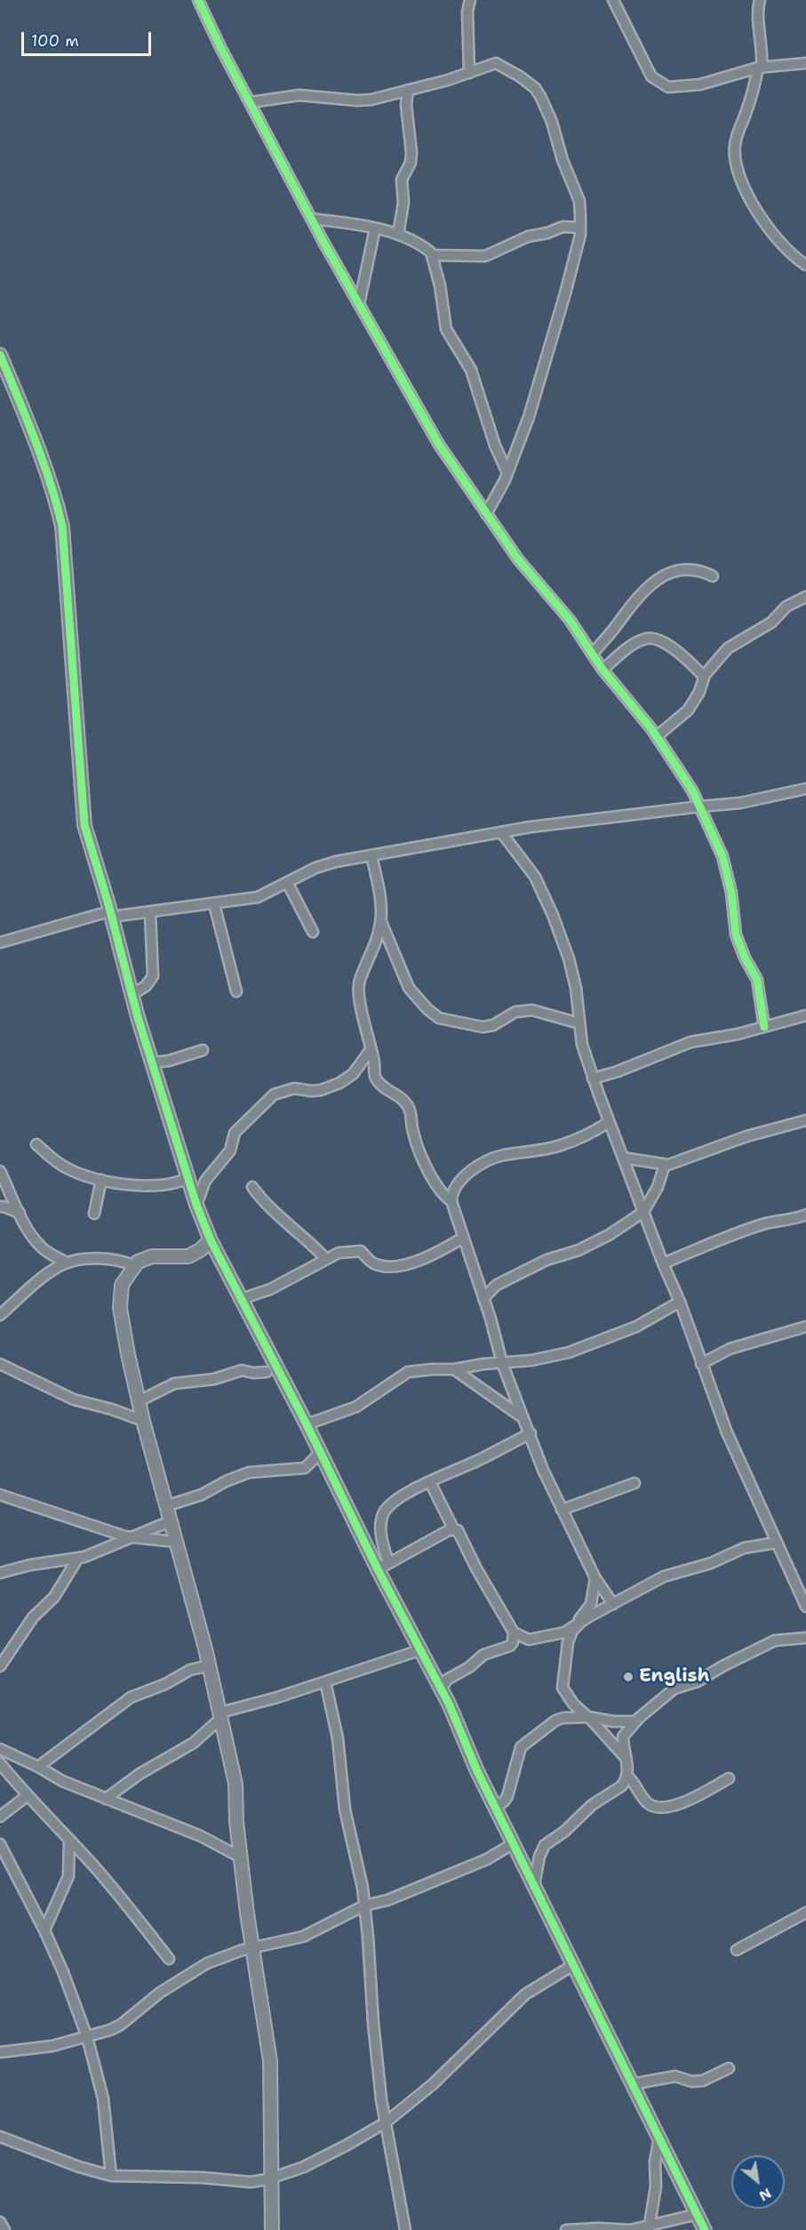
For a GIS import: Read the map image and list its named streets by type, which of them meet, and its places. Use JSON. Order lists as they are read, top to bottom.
{
  "places": ["English"],
  "scale_bar": "100 m",
  "north": "bottom right"
}
